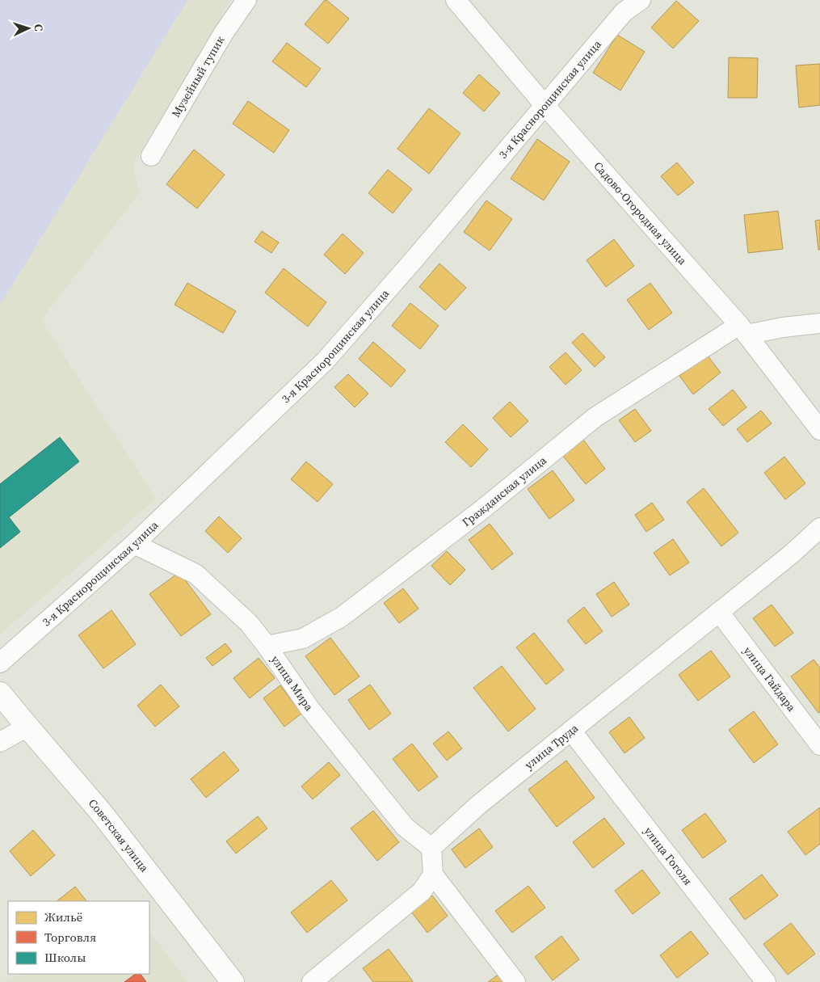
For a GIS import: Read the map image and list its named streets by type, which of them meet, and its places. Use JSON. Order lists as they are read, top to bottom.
{
  "streets": {
    "street": [
      "Музейный тупик",
      "3-я Краснорощинская улица",
      "Садово-Огородная улица",
      "Гражданская улица",
      "улица Гайдара",
      "улица Мира",
      "улица Труда",
      "Советская улица",
      "улица Гоголя"
    ]
  },
  "crossings": [
    ["3-я Краснорощинская улица", "Садово-Огородная улица"],
    ["3-я Краснорощинская улица", "улица Мира"],
    ["Садово-Огородная улица", "Гражданская улица"],
    ["Гражданская улица", "улица Мира"],
    ["улица Гайдара", "улица Труда"],
    ["улица Мира", "улица Труда"],
    ["улица Труда", "улица Гоголя"]
  ],
  "legend": ["Жильё", "Торговля", "Школы"],
  "north": "right"
}
